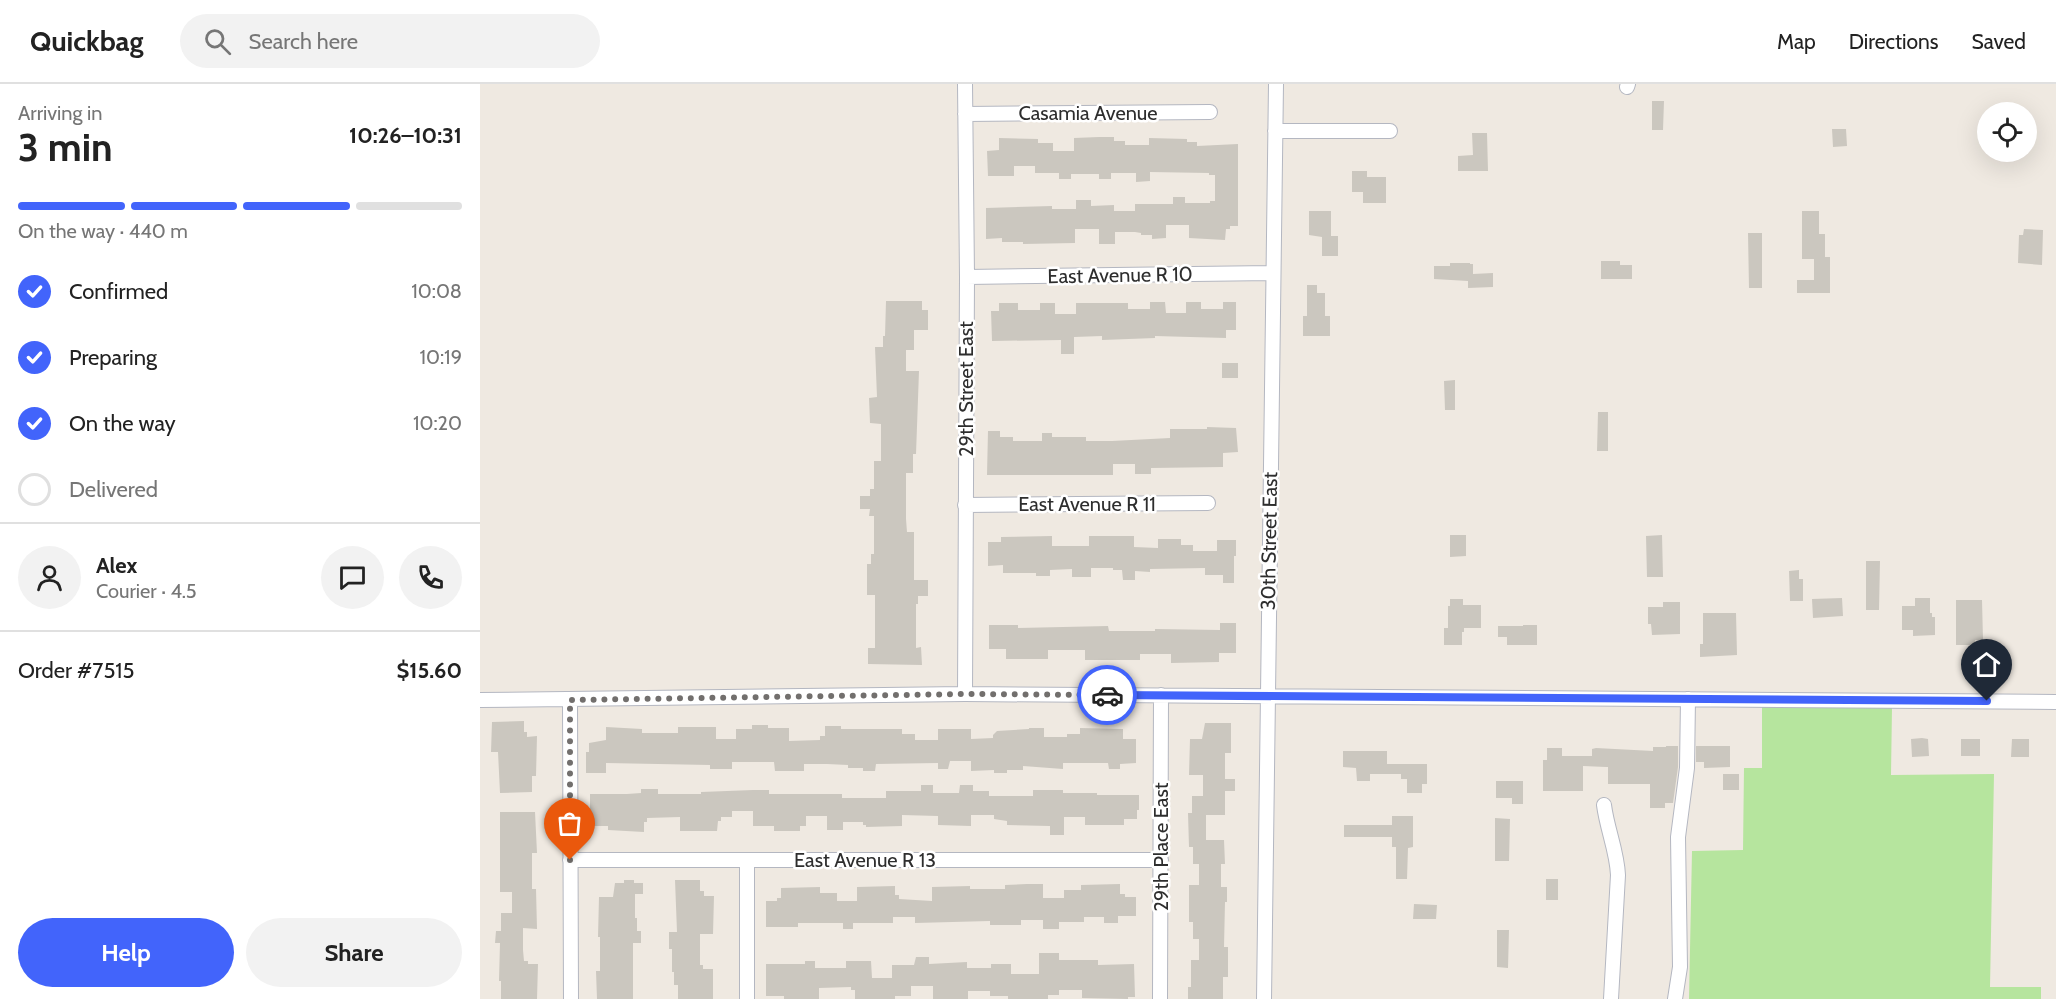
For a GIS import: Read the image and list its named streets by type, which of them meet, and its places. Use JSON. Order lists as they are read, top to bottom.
{
  "streets": {
    "street": [
      "Casamia Avenue",
      "East Avenue R 10",
      "29th Street East",
      "East Avenue R 11",
      "30th Street East",
      "29th Place East",
      "East Avenue R 13"
    ]
  },
  "crossings": [
    ["Casamia Avenue", "29th Street East"],
    ["East Avenue R 10", "29th Street East"],
    ["East Avenue R 10", "30th Street East"],
    ["29th Street East", "East Avenue R 11"],
    ["29th Place East", "East Avenue R 13"]
  ],
  "page": {
    "header": "Quickbag",
    "search": "Search here",
    "nav": ["Map", "Directions", "Saved"],
    "heading": ["3 min", "Arriving in", "10:26–10:31"],
    "panel": [
      "Alex",
      "Courier · 4.5",
      "Order #7515",
      "$15.60"
    ],
    "bar": "On the way · 440 m",
    "list": [
      ["Confirmed", "10:08"],
      ["Preparing", "10:19"],
      ["On the way", "10:20"],
      "Delivered"
    ],
    "buttons": ["Help", "Share"]
  }
}
